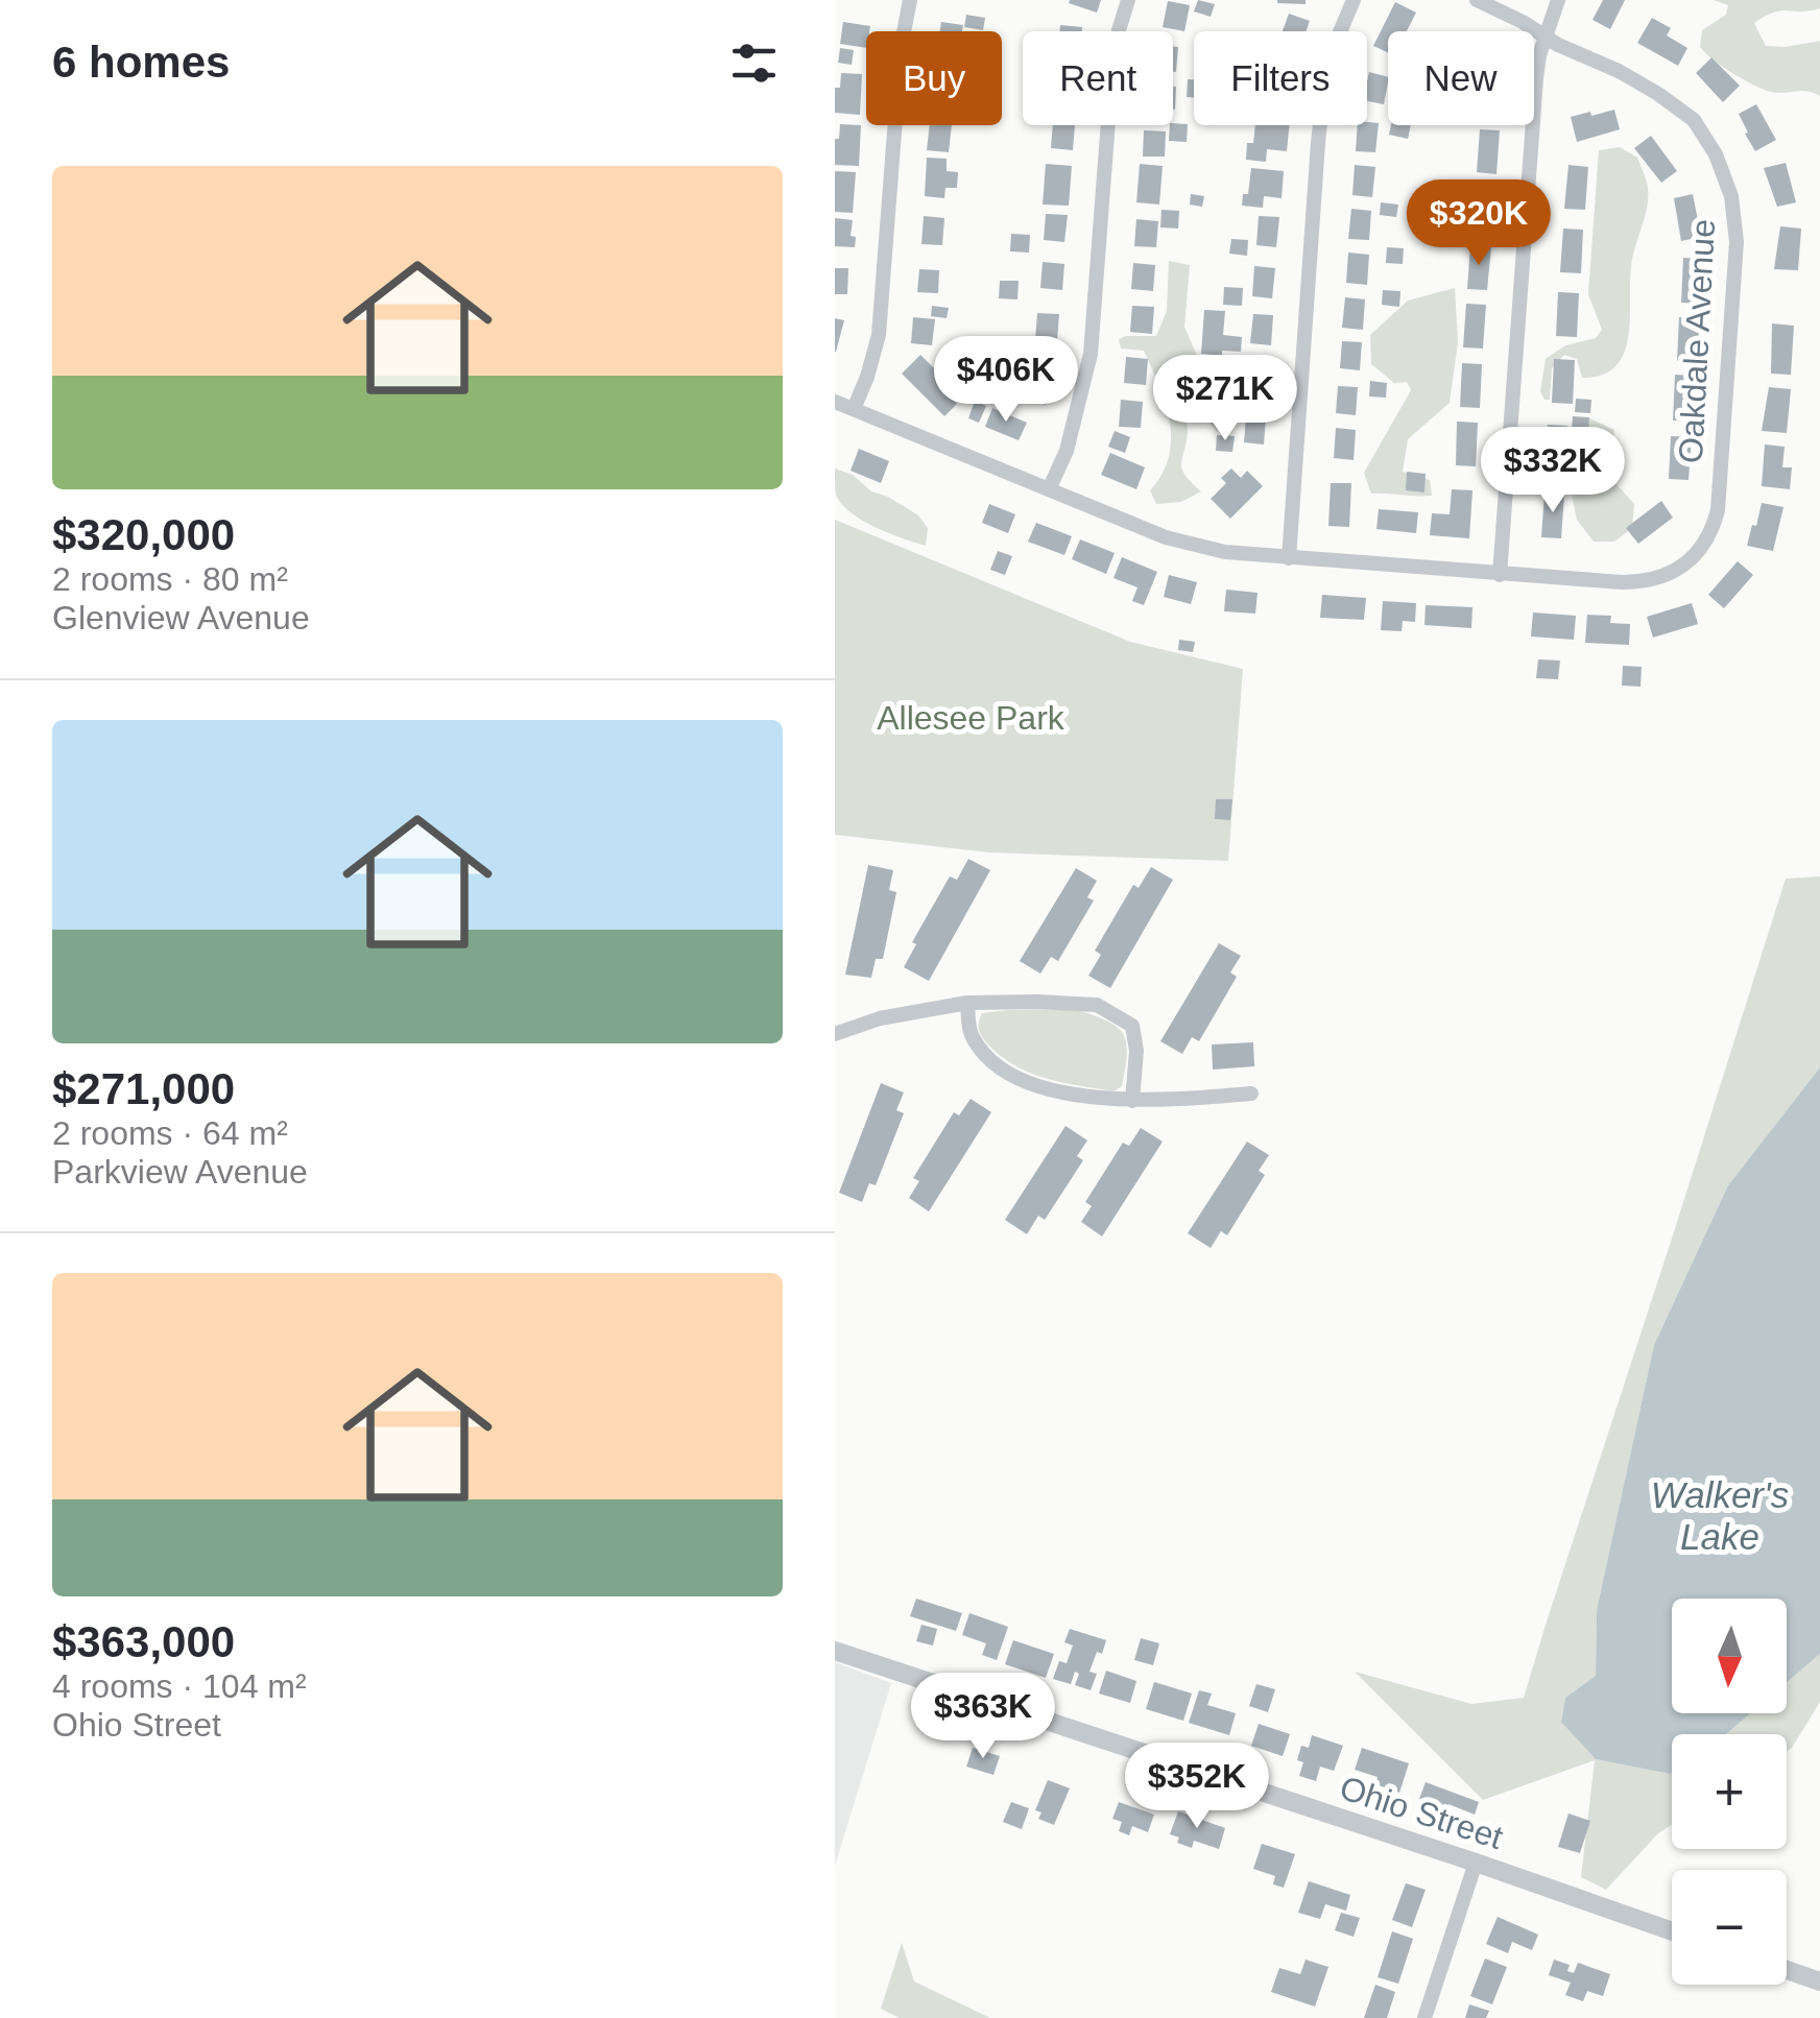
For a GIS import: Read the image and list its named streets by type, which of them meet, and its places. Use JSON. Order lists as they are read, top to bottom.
{
  "streets": {
    "street": ["Oakdale Avenue", "Ohio Street"]
  },
  "water": ["Walker's Lake"],
  "parks": ["Allesee Park"],
  "north": "bottom",
  "page": {
    "heading": "6 homes",
    "chip": [
      "Buy",
      "Rent",
      "Filters",
      "New"
    ],
    "list": [
      {
        "name": "$320,000",
        "note": "2 rooms · 80 m² · Glenview Avenue"
      },
      {
        "name": "$271,000",
        "note": "2 rooms · 64 m² · Parkview Avenue"
      },
      {
        "name": "$363,000",
        "note": "4 rooms · 104 m² · Ohio Street"
      }
    ],
    "price": [
      "$320K",
      "$406K",
      "$271K",
      "$332K",
      "$363K",
      "$352K"
    ],
    "map_buttons": ["+", "−"]
  }
}
